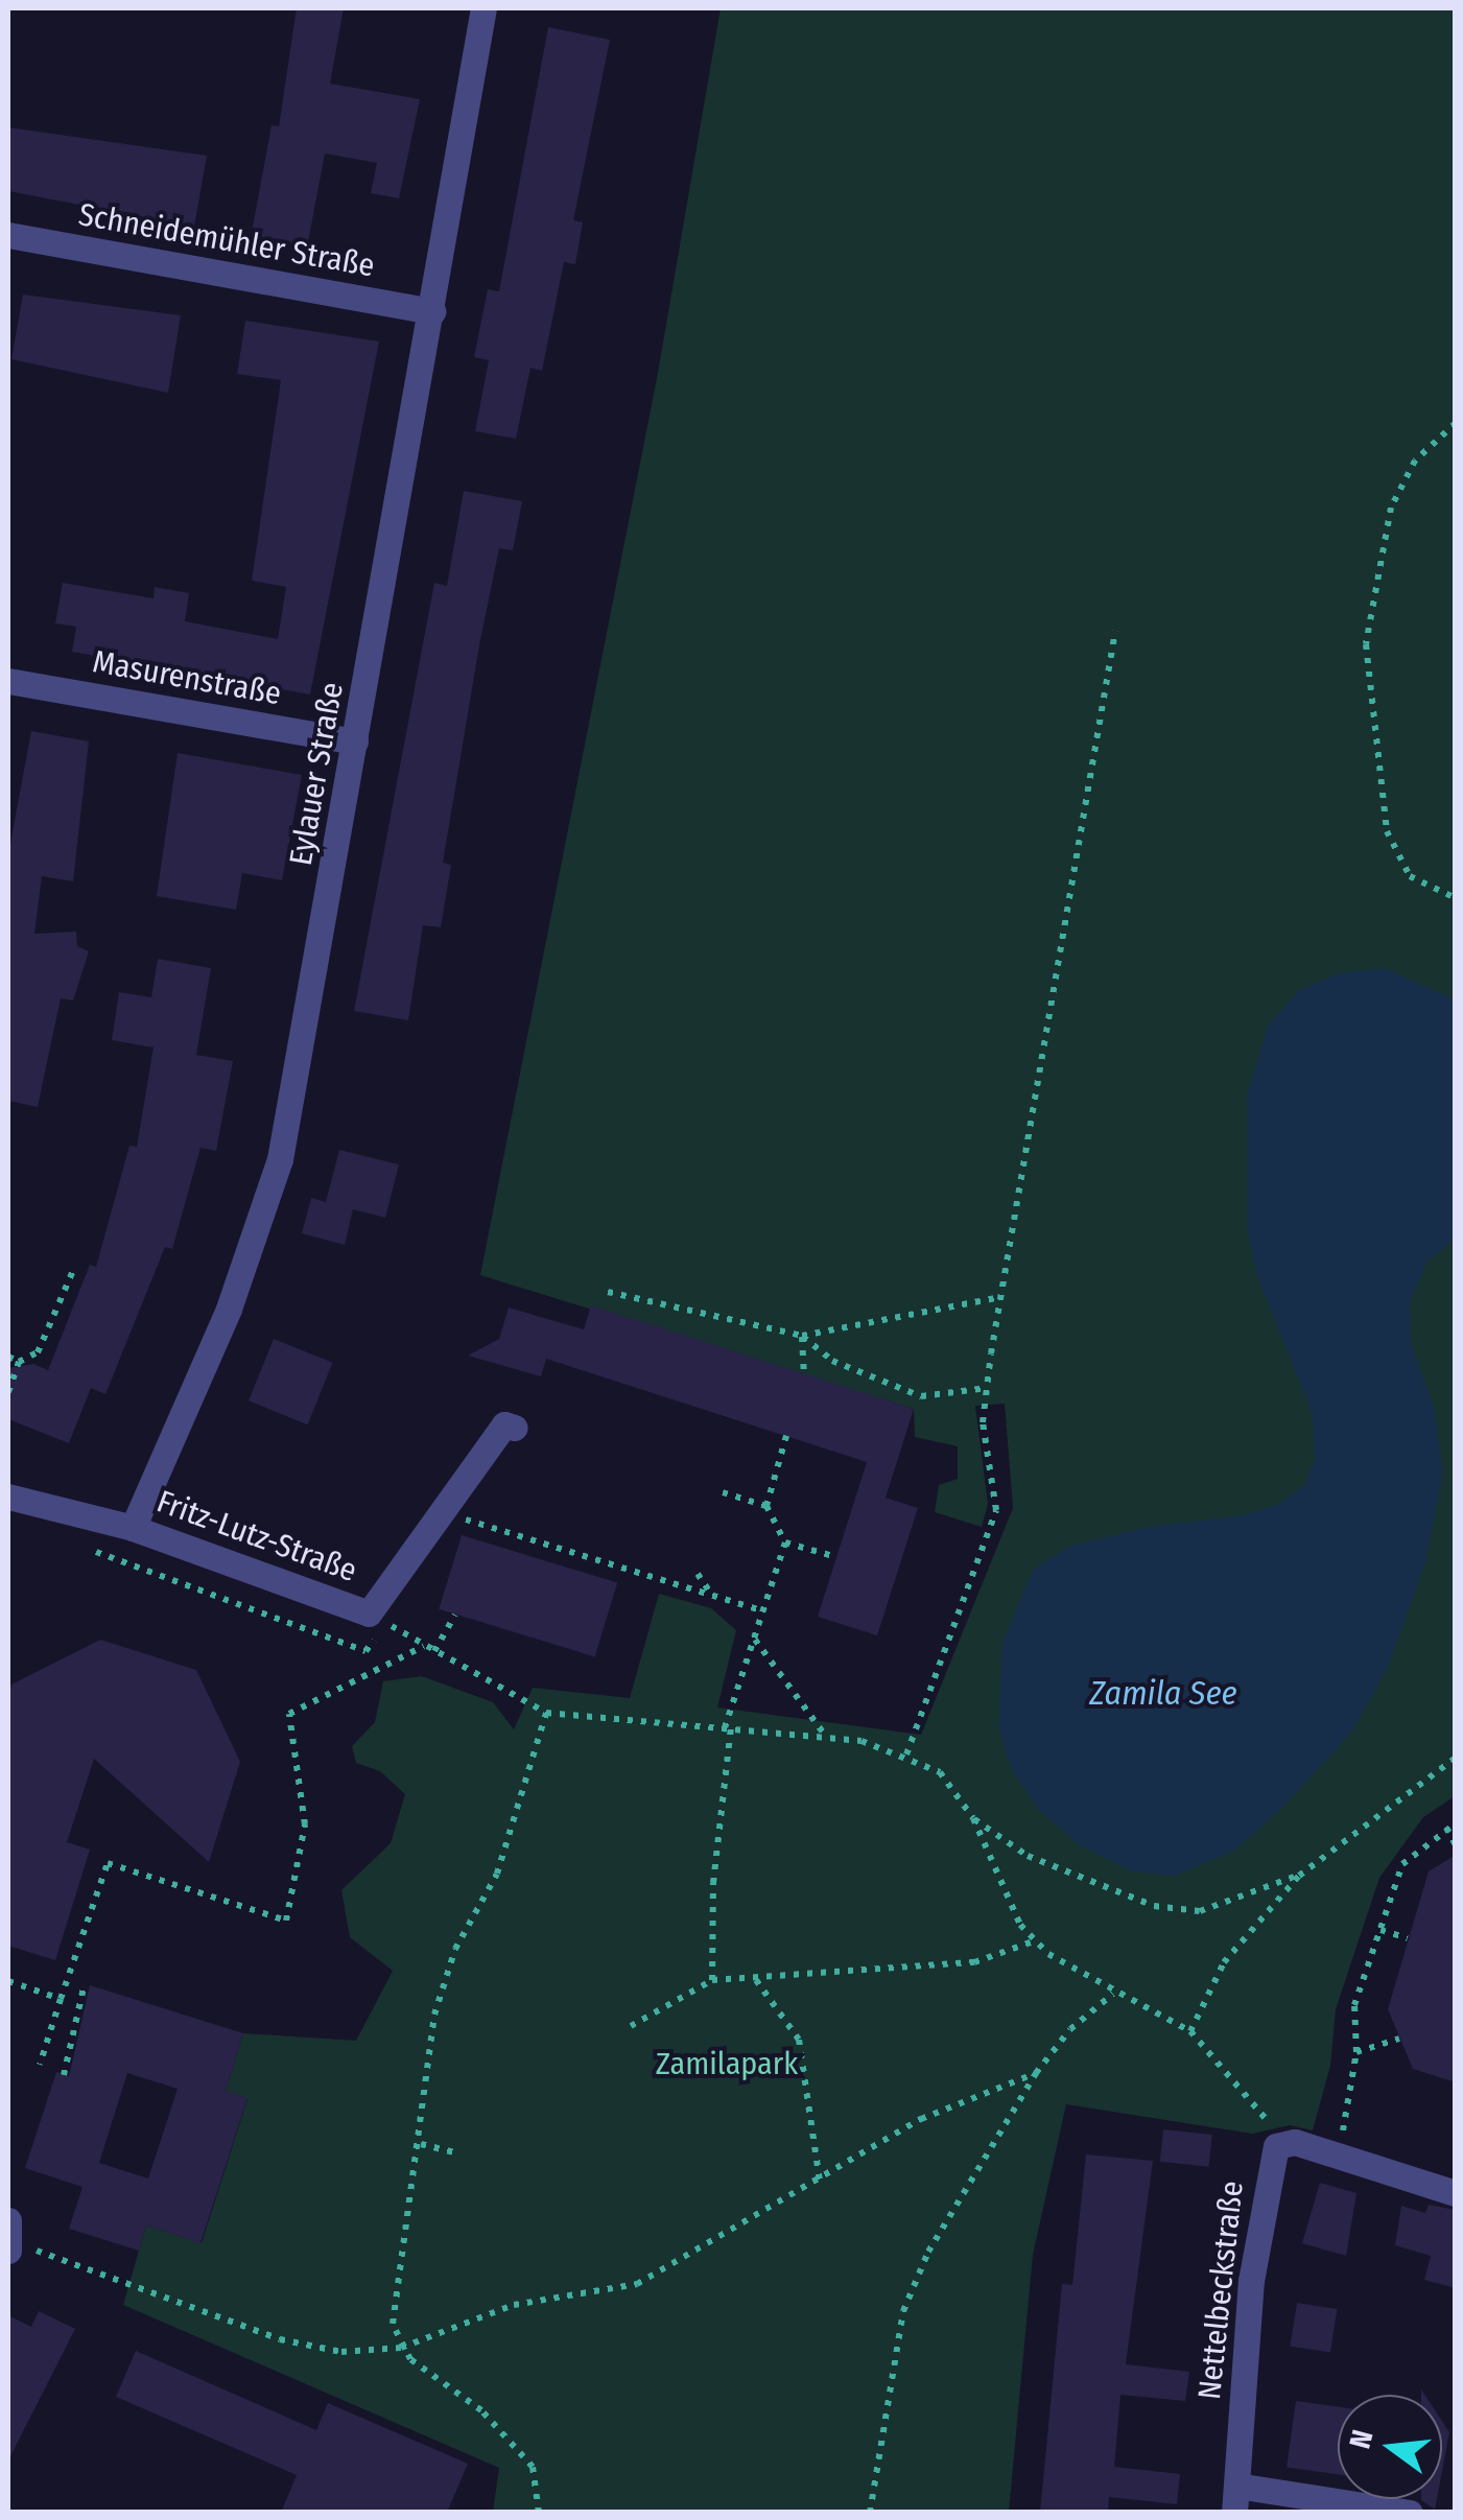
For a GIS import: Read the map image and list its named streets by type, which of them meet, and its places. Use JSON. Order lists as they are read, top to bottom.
{
  "streets": {
    "street": [
      "Schneidemühler Straße",
      "Masurenstraße",
      "Eylauer Straße",
      "Fritz-Lutz-Straße",
      "Nettelbeckstraße"
    ]
  },
  "crossings": [
    ["Schneidemühler Straße", "Eylauer Straße"],
    ["Masurenstraße", "Eylauer Straße"],
    ["Eylauer Straße", "Fritz-Lutz-Straße"]
  ],
  "water": ["Zamila See"],
  "parks": ["Zamilapark"],
  "north": "left"
}
